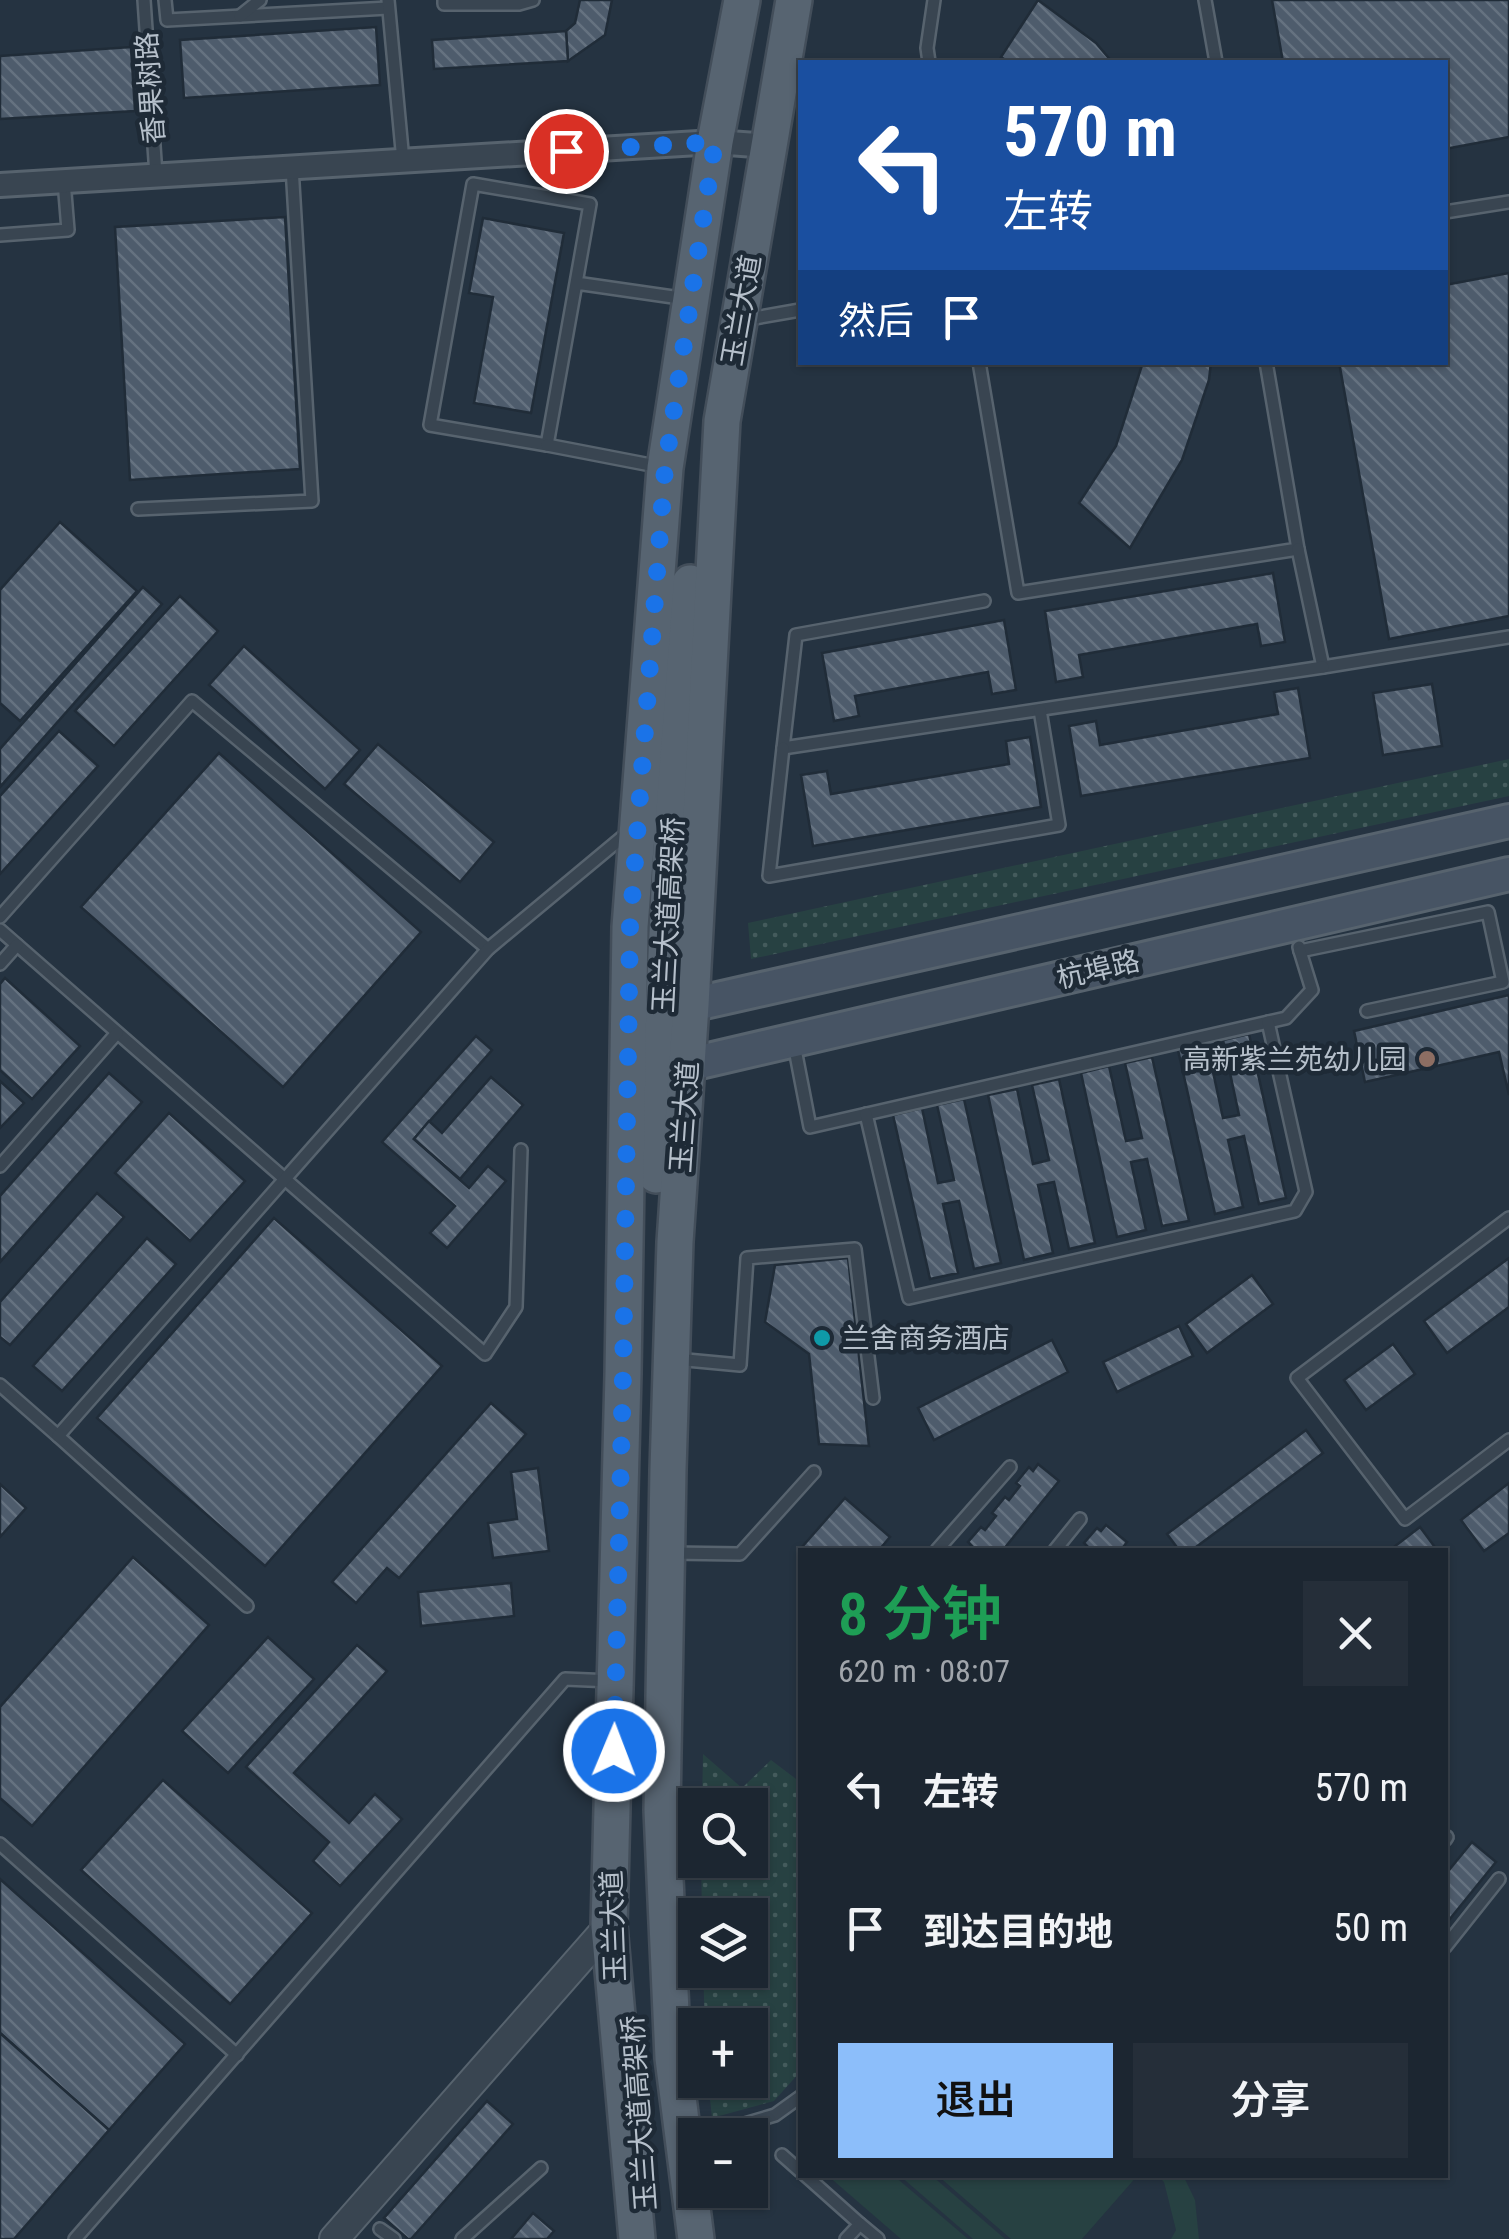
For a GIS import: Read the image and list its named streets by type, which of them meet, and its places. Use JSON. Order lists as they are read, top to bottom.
{
  "streets": {
    "main road": ["玉兰大道", "玉兰大道高架桥", "杭埠路"],
    "lane": ["香果树路"]
  },
  "crossings": [
    ["玉兰大道", "玉兰大道高架桥"],
    ["玉兰大道", "杭埠路"]
  ],
  "places": ["高新紫兰苑幼儿园", "兰舍商务酒店"],
  "page": {
    "turn": ["570 m", "左转"],
    "then": "然后",
    "heading": ["8 分钟", "620 m · 08:07"],
    "list": [
      {
        "name": "左转",
        "value": "570 m"
      },
      {
        "name": "到达目的地",
        "value": "50 m"
      }
    ],
    "map_buttons": ["+", "−"],
    "buttons": ["退出", "分享"]
  }
}
